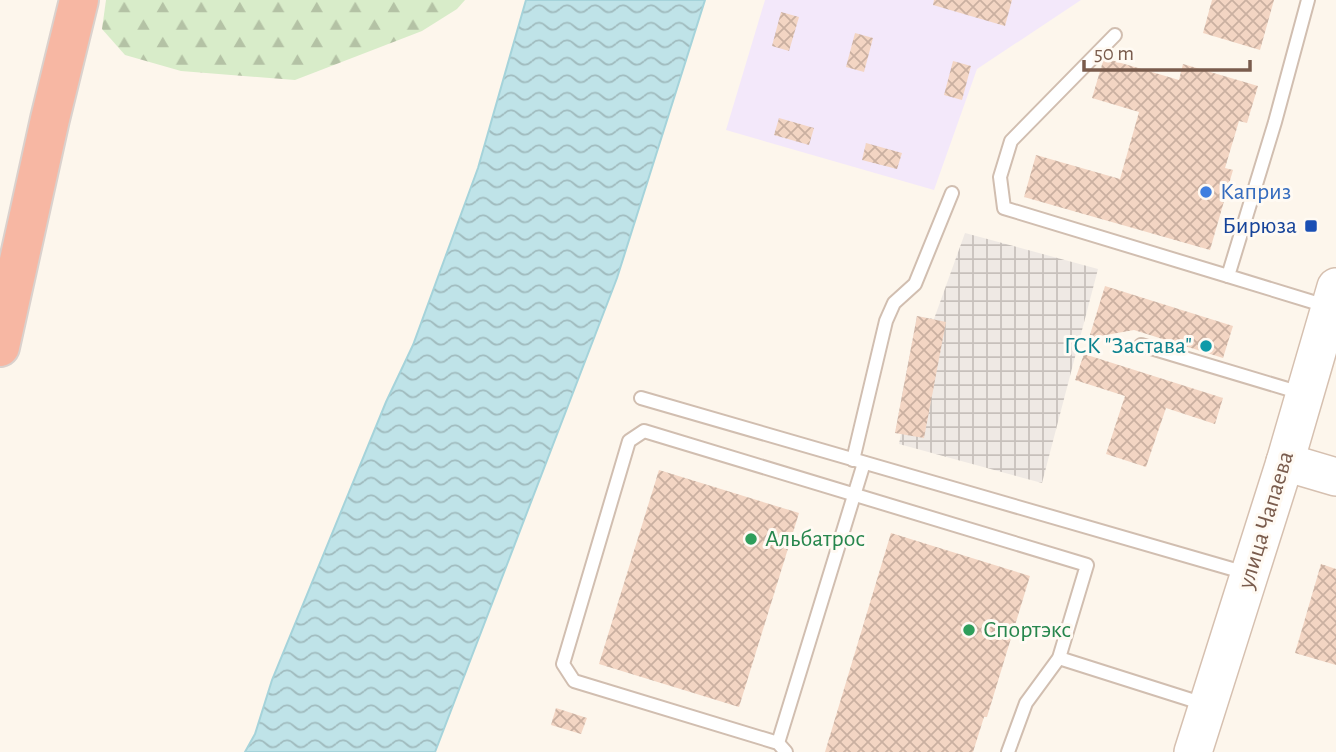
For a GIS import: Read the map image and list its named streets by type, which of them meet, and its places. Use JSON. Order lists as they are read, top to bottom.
{
  "streets": {
    "street": ["улица Чапаева"]
  },
  "places": {
    "other": [
      "Каприз",
      "ГСК \"Застава\"",
      "Альбатрос",
      "Спортэкс"
    ],
    "transit": ["Бирюза"]
  },
  "scale_bar": "50 m"
}
